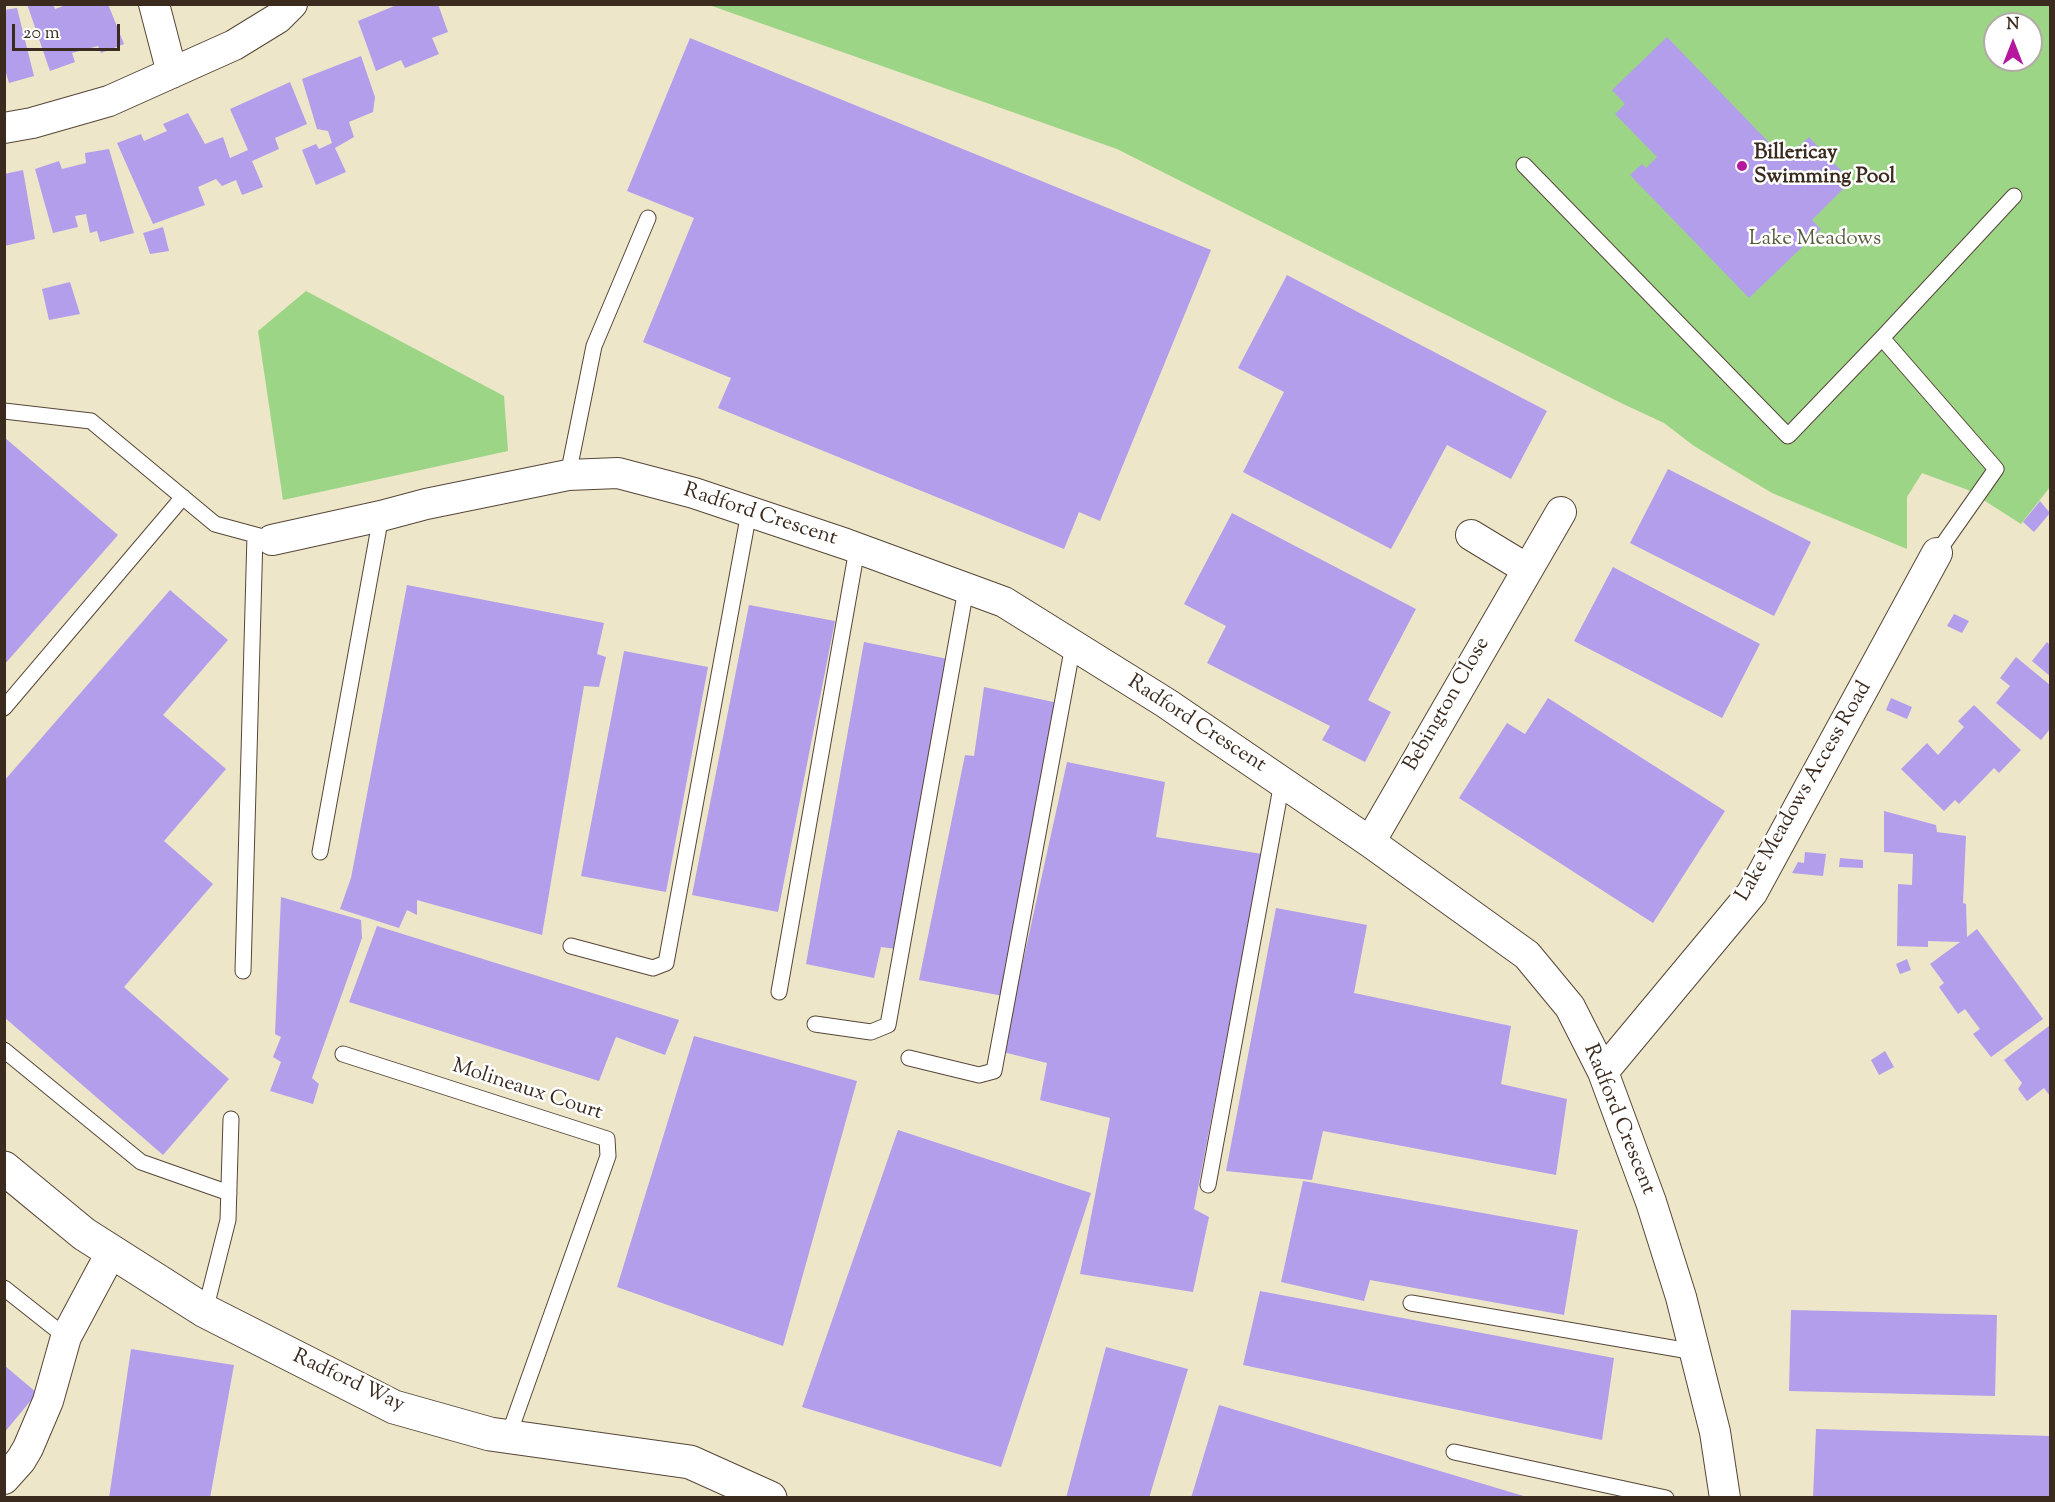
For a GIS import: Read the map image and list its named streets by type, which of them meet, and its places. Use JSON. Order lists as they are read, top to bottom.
{
  "streets": {
    "street": [
      "Radford Crescent",
      "Bebington Close",
      "Lake Meadows Access Road",
      "Radford Way"
    ],
    "lane": ["Molineaux Court"]
  },
  "crossings": [
    ["Radford Crescent", "Bebington Close"],
    ["Radford Crescent", "Lake Meadows Access Road"],
    ["Molineaux Court", "Radford Way"]
  ],
  "parks": ["Lake Meadows"],
  "places": ["Billericay Swimming Pool"],
  "scale_bar": "20 m",
  "north": "top"
}
